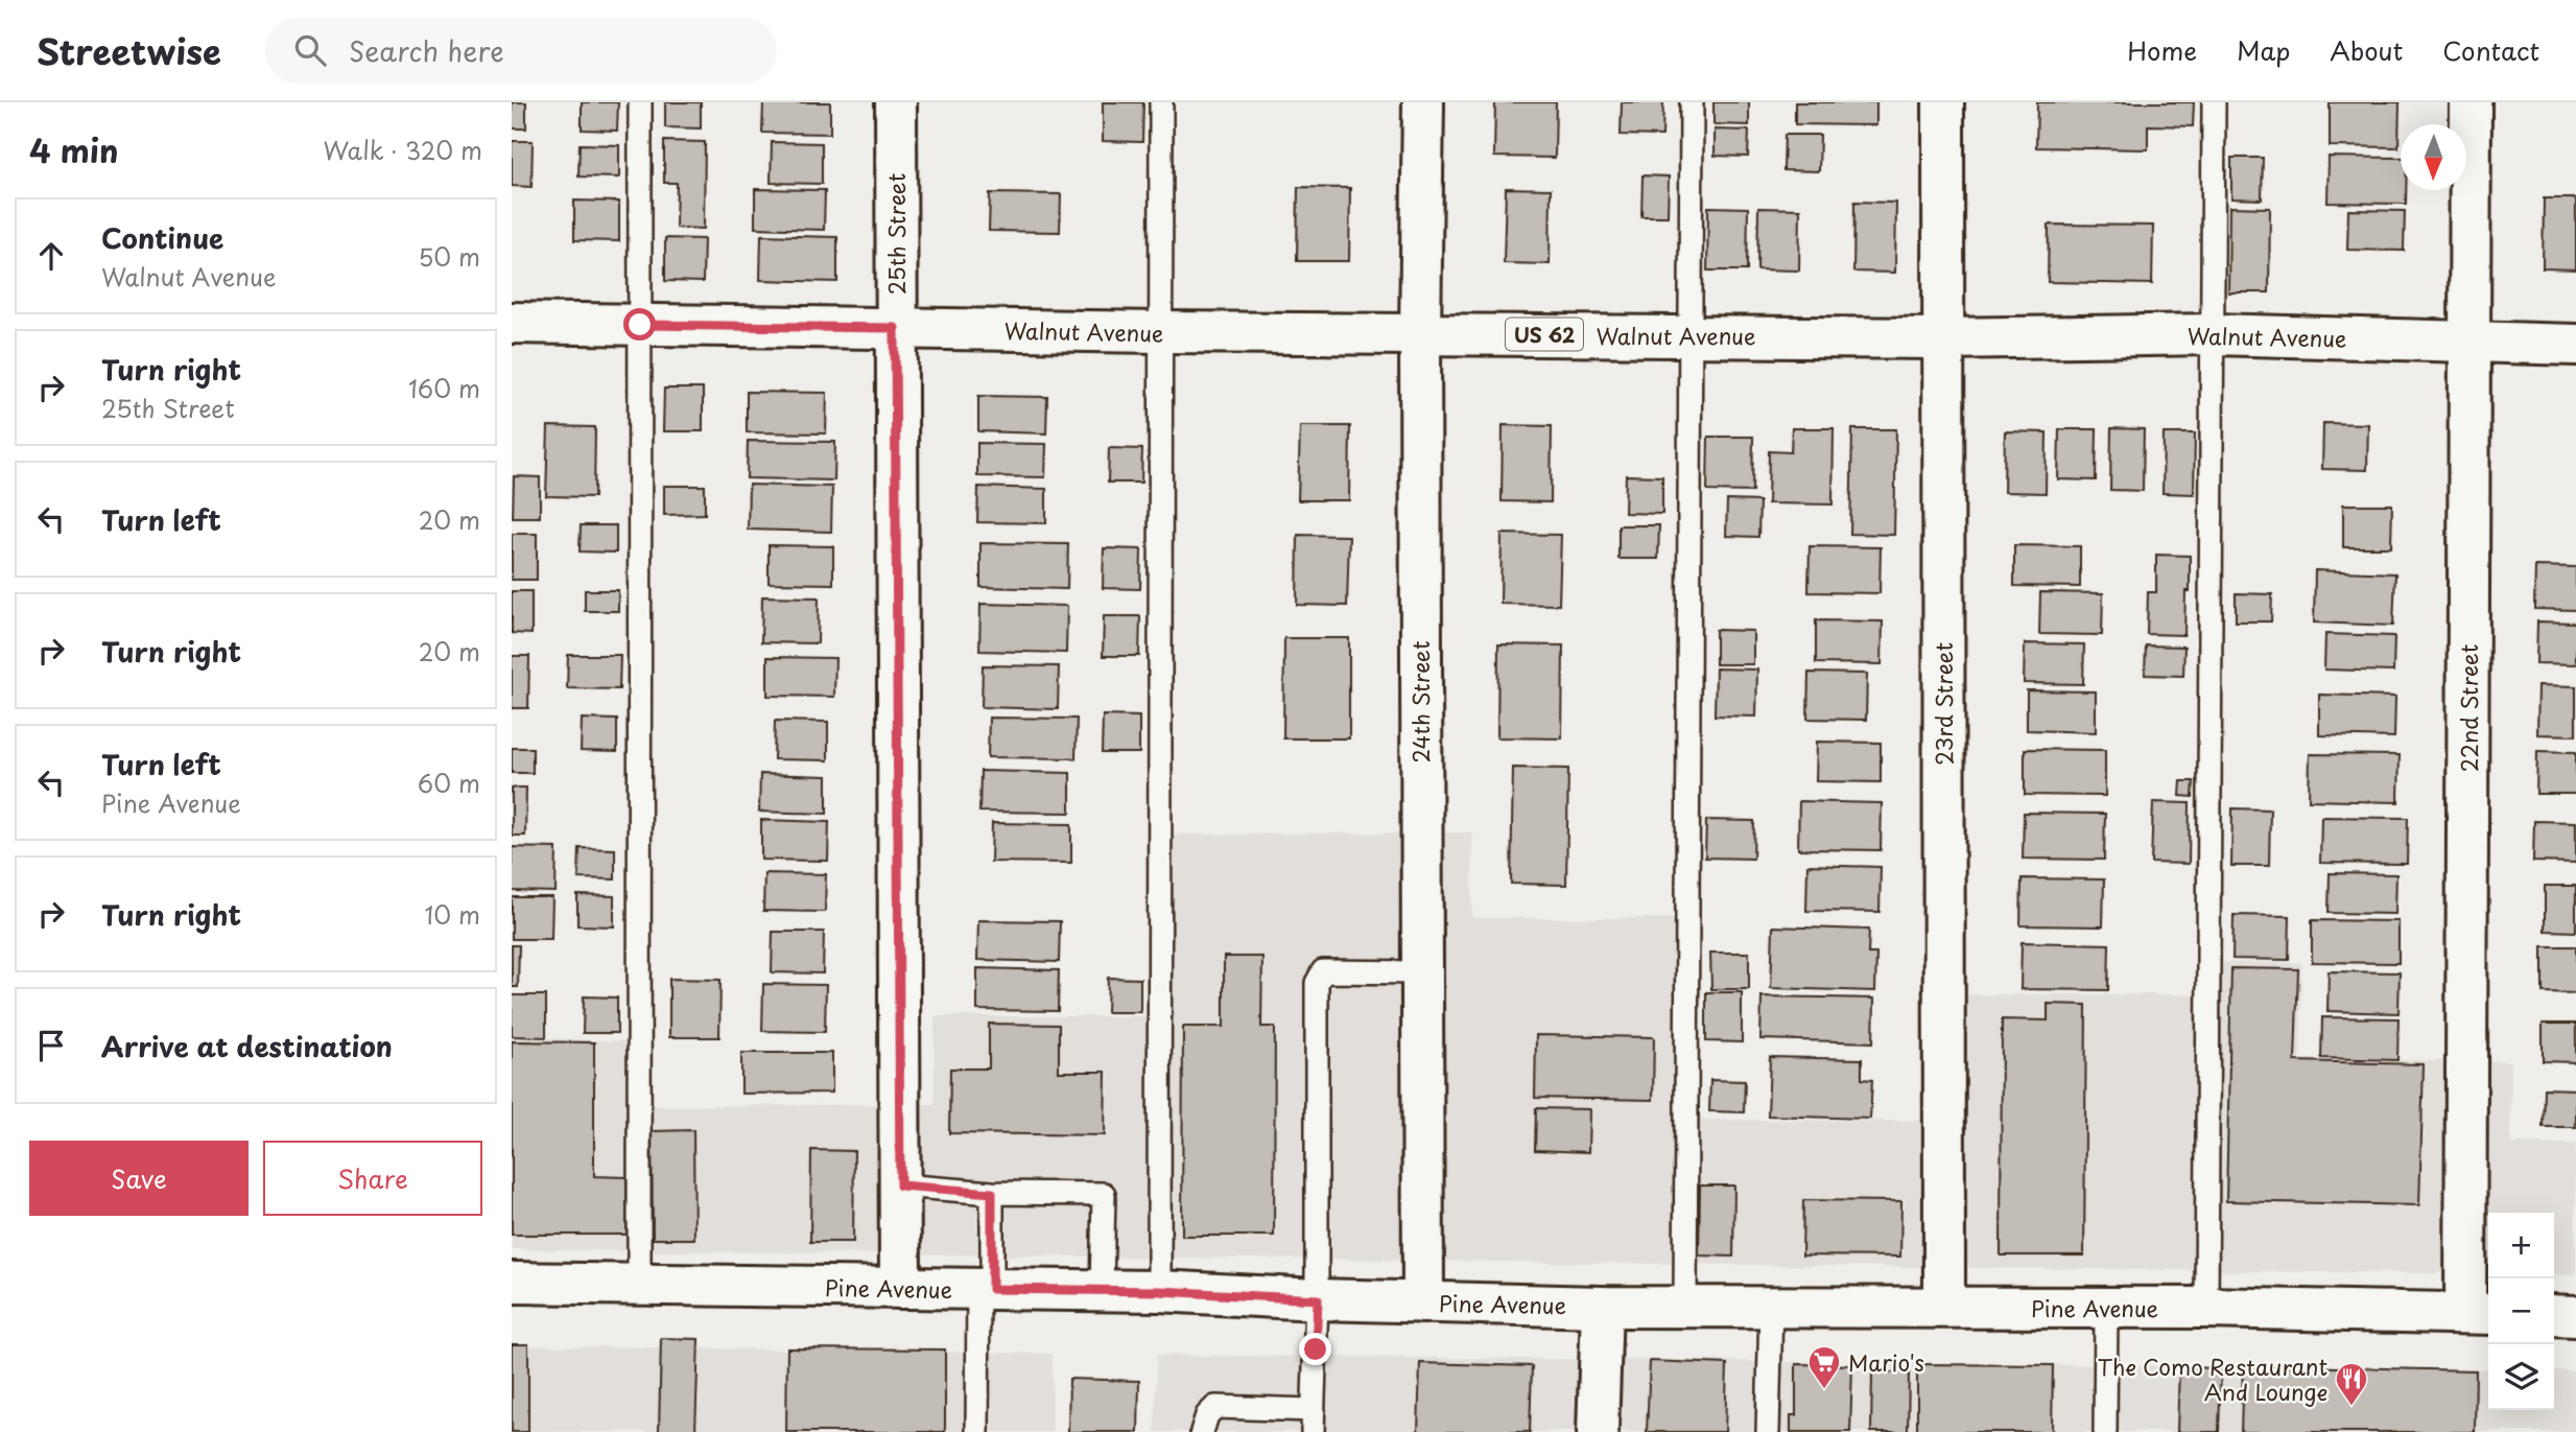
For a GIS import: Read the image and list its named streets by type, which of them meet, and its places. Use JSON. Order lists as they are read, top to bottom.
{
  "streets": {
    "street": [
      "25th Street",
      "Walnut Avenue",
      "US 62",
      "24th Street",
      "23rd Street",
      "22nd Street",
      "Pine Avenue"
    ]
  },
  "crossings": [
    ["25th Street", "Walnut Avenue"],
    ["25th Street", "Pine Avenue"],
    ["Walnut Avenue", "24th Street"],
    ["Walnut Avenue", "23rd Street"],
    ["Walnut Avenue", "22nd Street"],
    ["24th Street", "Pine Avenue"],
    ["23rd Street", "Pine Avenue"],
    ["22nd Street", "Pine Avenue"]
  ],
  "places": {
    "supermarket": ["Mario's"],
    "restaurant": ["The Como Restaurant And Lounge"]
  },
  "north": "bottom",
  "page": {
    "header": "Streetwise",
    "search": "Search here",
    "nav": [
      "Home",
      "Map",
      "About",
      "Contact"
    ],
    "heading": ["4 min", "Walk · 320 m"],
    "list": [
      ["Continue", "Walnut Avenue", "50 m"],
      ["Turn right", "25th Street", "160 m"],
      ["Turn left", "20 m"],
      ["Turn right", "20 m"],
      ["Turn left", "Pine Avenue", "60 m"],
      ["Turn right", "10 m"],
      "Arrive at destination"
    ],
    "buttons": ["Save", "Share"],
    "map_buttons": ["+", "−"]
  }
}
